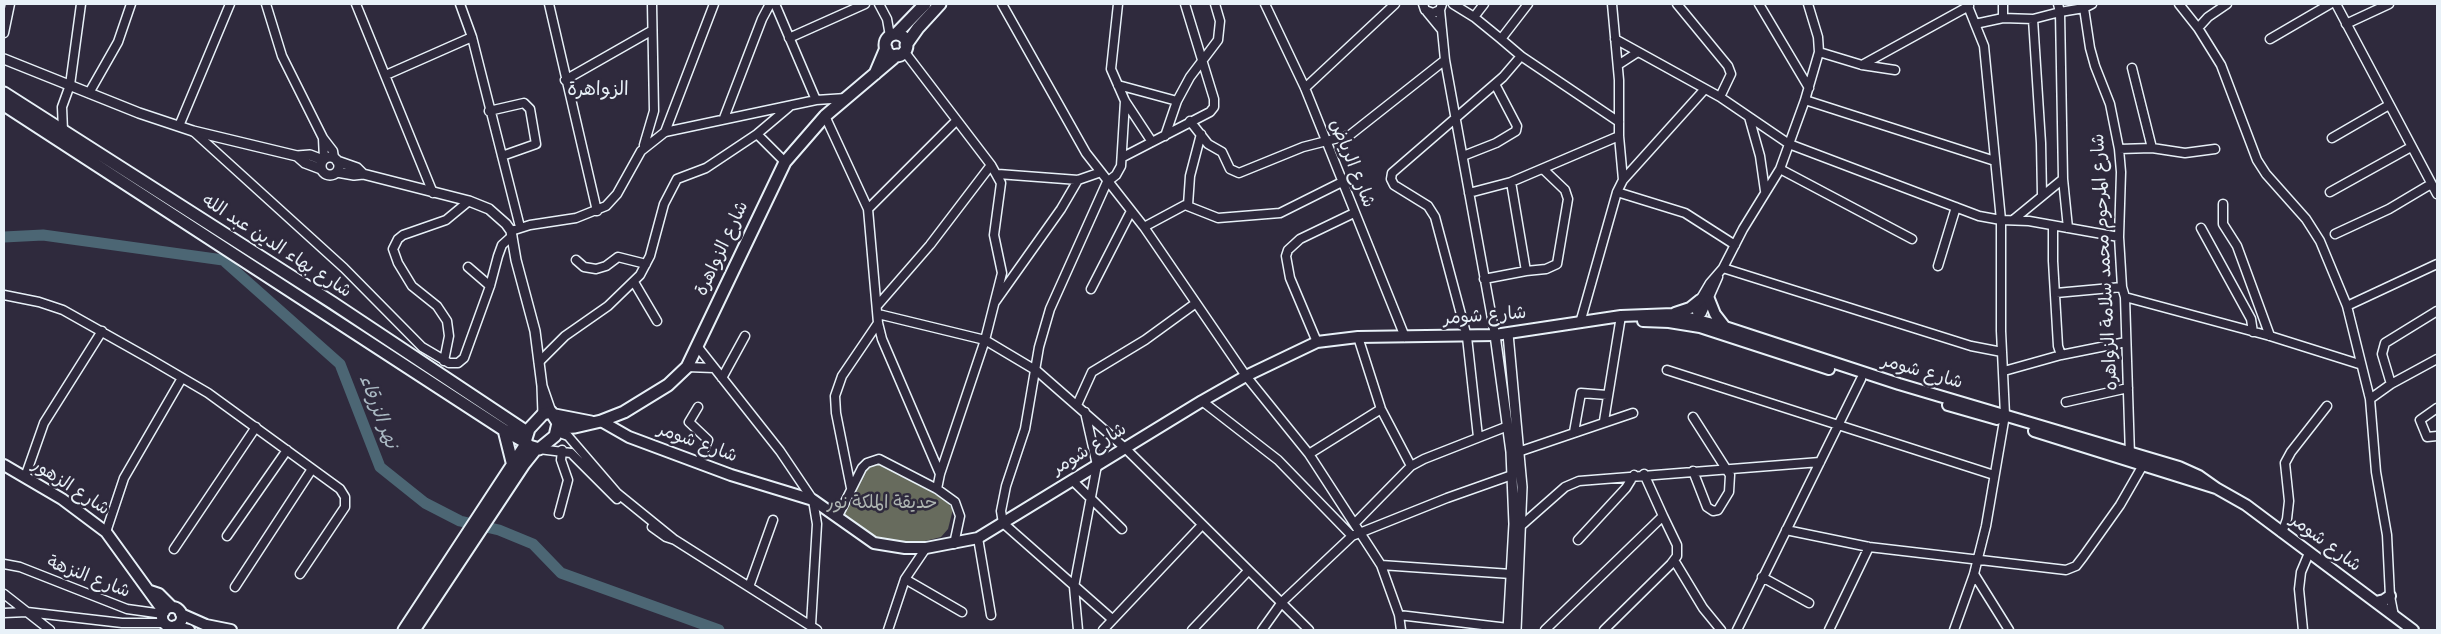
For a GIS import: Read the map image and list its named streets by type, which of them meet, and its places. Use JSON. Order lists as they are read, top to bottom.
{
  "streets": {
    "main road": [
      "شارع بهاء الدين عبد الله",
      "شارع الزواهرة",
      "شارع شومر",
      "شارع الزهور"
    ],
    "street": ["شارع الرياض", "شارع المرحوم محمد سلامة الزواهره", "شارع النزهة"]
  },
  "crossings": [
    ["شارع الرياض", "شارع شومر"],
    ["شارع الزواهرة", "شارع شومر"],
    ["شارع المرحوم محمد سلامة الزواهره", "شارع شومر"],
    ["شارع الزهور", "شارع النزهة"]
  ],
  "districts": ["الزواهرة"],
  "water": ["نهر الزرقاء"],
  "parks": ["حديقة الملكة نور"]
}
